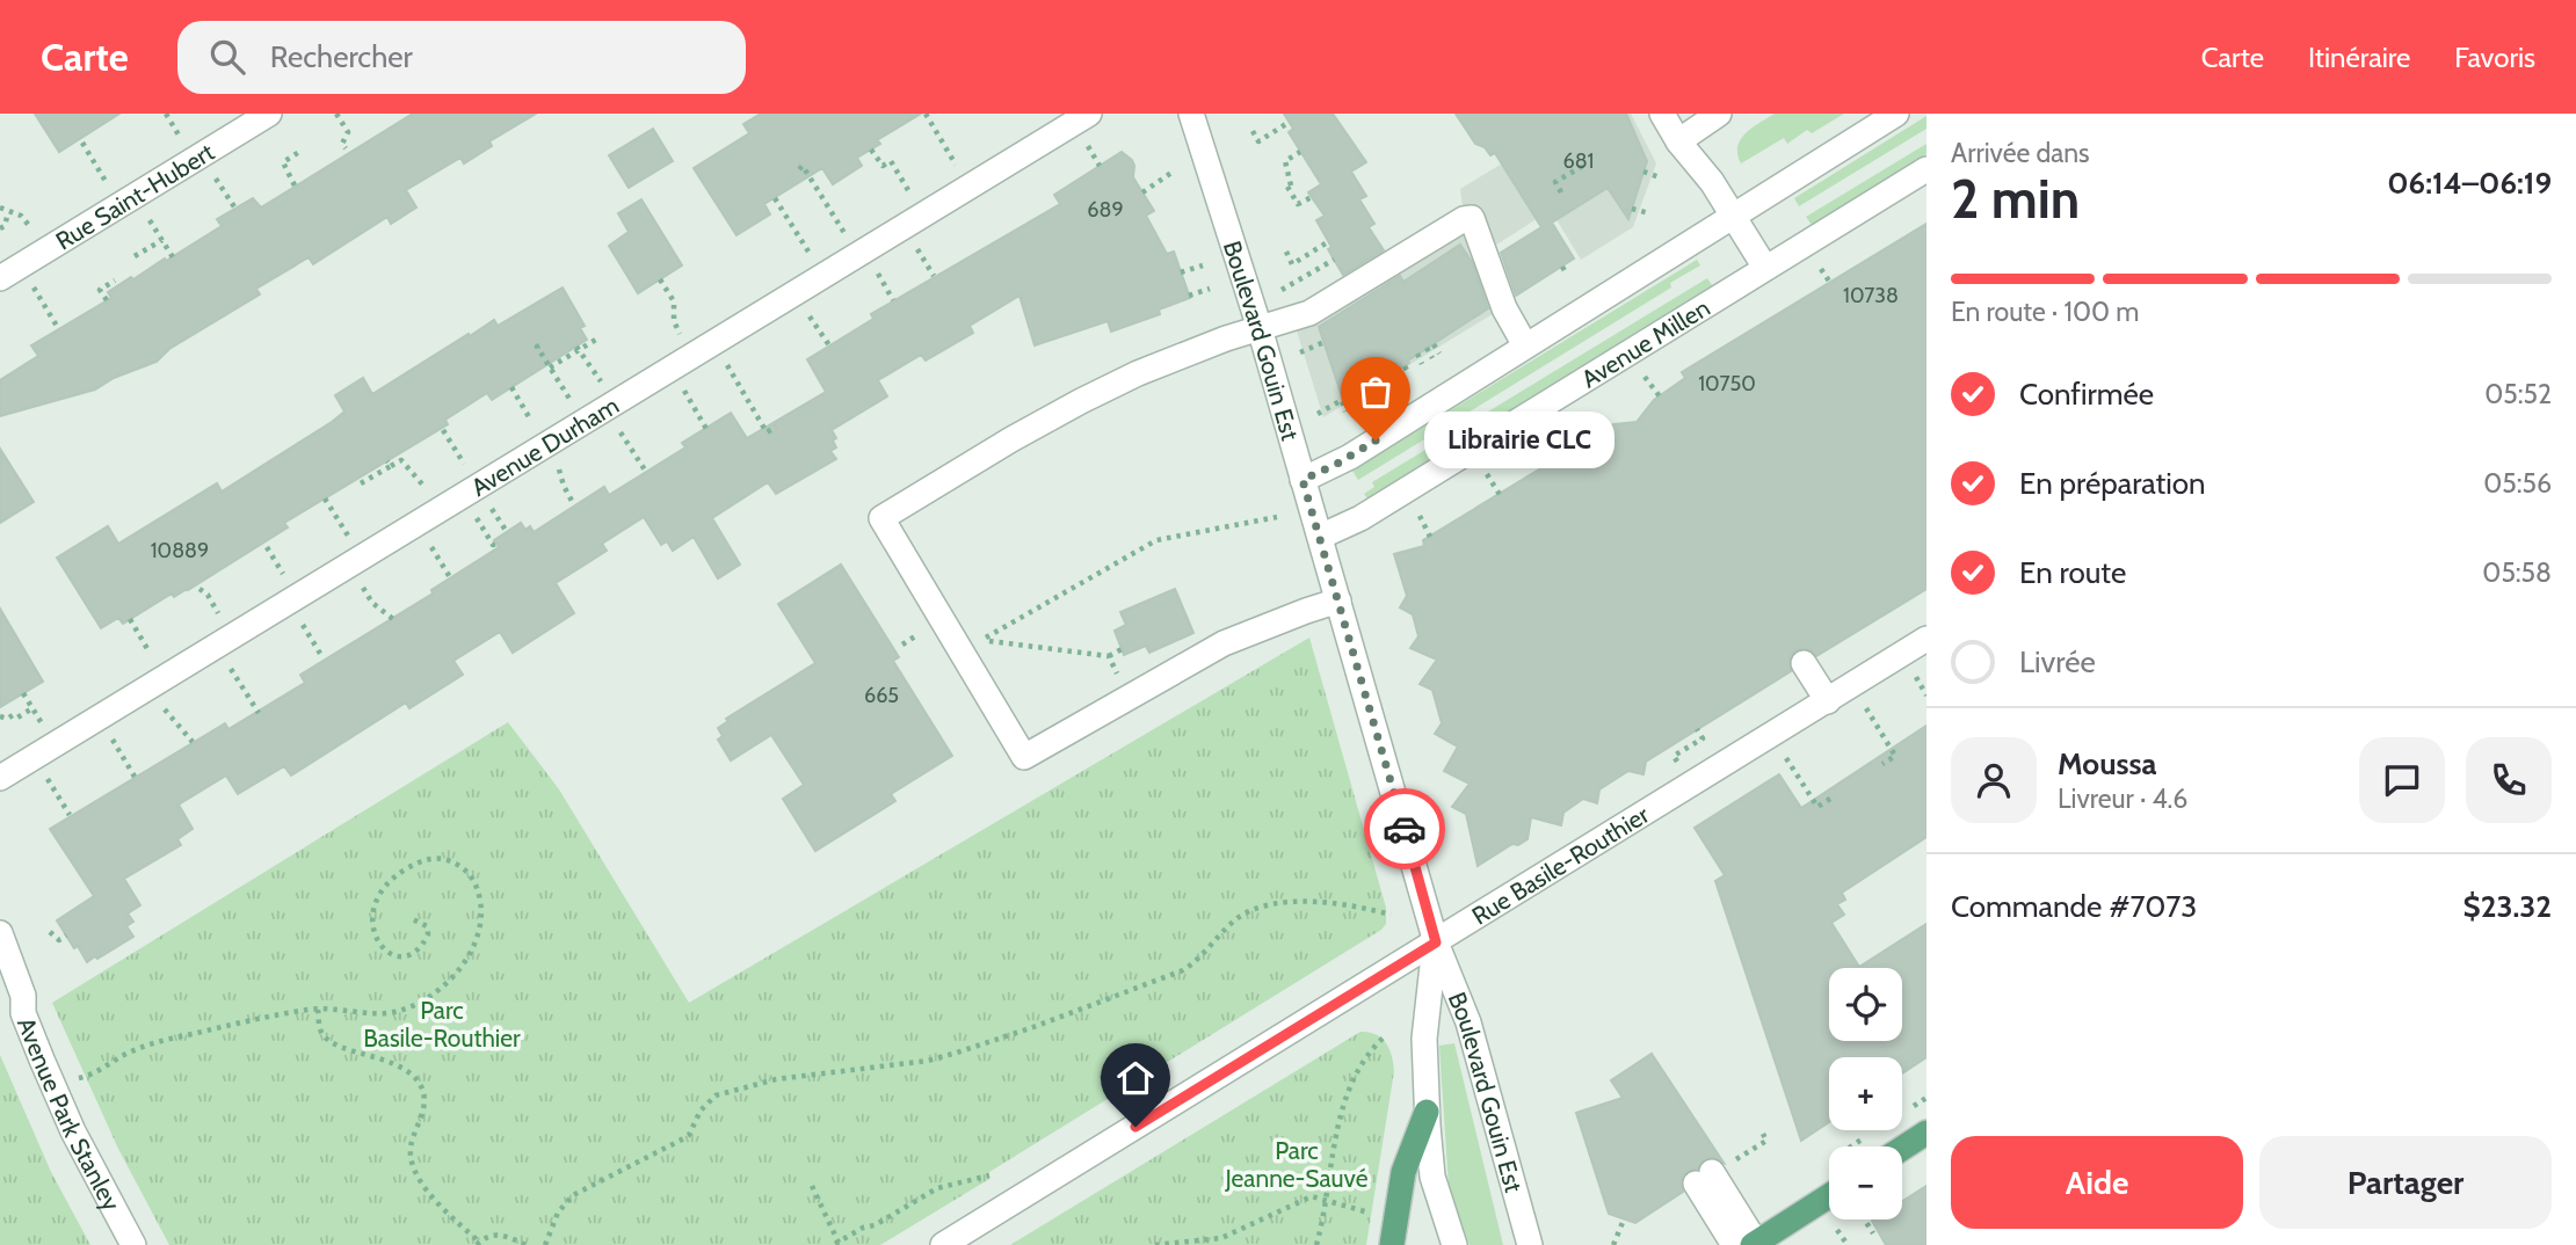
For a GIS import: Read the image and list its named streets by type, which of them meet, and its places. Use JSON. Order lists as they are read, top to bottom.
{
  "streets": {
    "street": [
      "Rue Saint-Hubert",
      "Boulevard Gouin Est",
      "Avenue Millen",
      "Avenue Durham",
      "Rue Basile-Routhier",
      "Avenue Park Stanley"
    ]
  },
  "crossings": [
    ["Boulevard Gouin Est", "Avenue Millen"],
    ["Boulevard Gouin Est", "Rue Basile-Routhier"]
  ],
  "parks": ["Parc Basile-Routhier", "Parc Jeanne-Sauvé"],
  "places": ["Librairie CLC"],
  "house_numbers": [
    "681",
    "689",
    "10738",
    "10750",
    "10889",
    "665"
  ],
  "page": {
    "header": "Carte",
    "search": "Rechercher",
    "nav": ["Carte", "Itinéraire", "Favoris"],
    "heading": ["2 min", "Arrivée dans", "06:14–06:19"],
    "panel": [
      "Moussa",
      "Livreur · 4.6",
      "Commande #7073",
      "$23.32"
    ],
    "bar": "En route · 100 m",
    "list": [
      ["Confirmée", "05:52"],
      ["En préparation", "05:56"],
      ["En route", "05:58"],
      "Livrée"
    ],
    "bubble": "Librairie CLC",
    "map_buttons": ["+", "−"],
    "buttons": ["Aide", "Partager"]
  }
}
